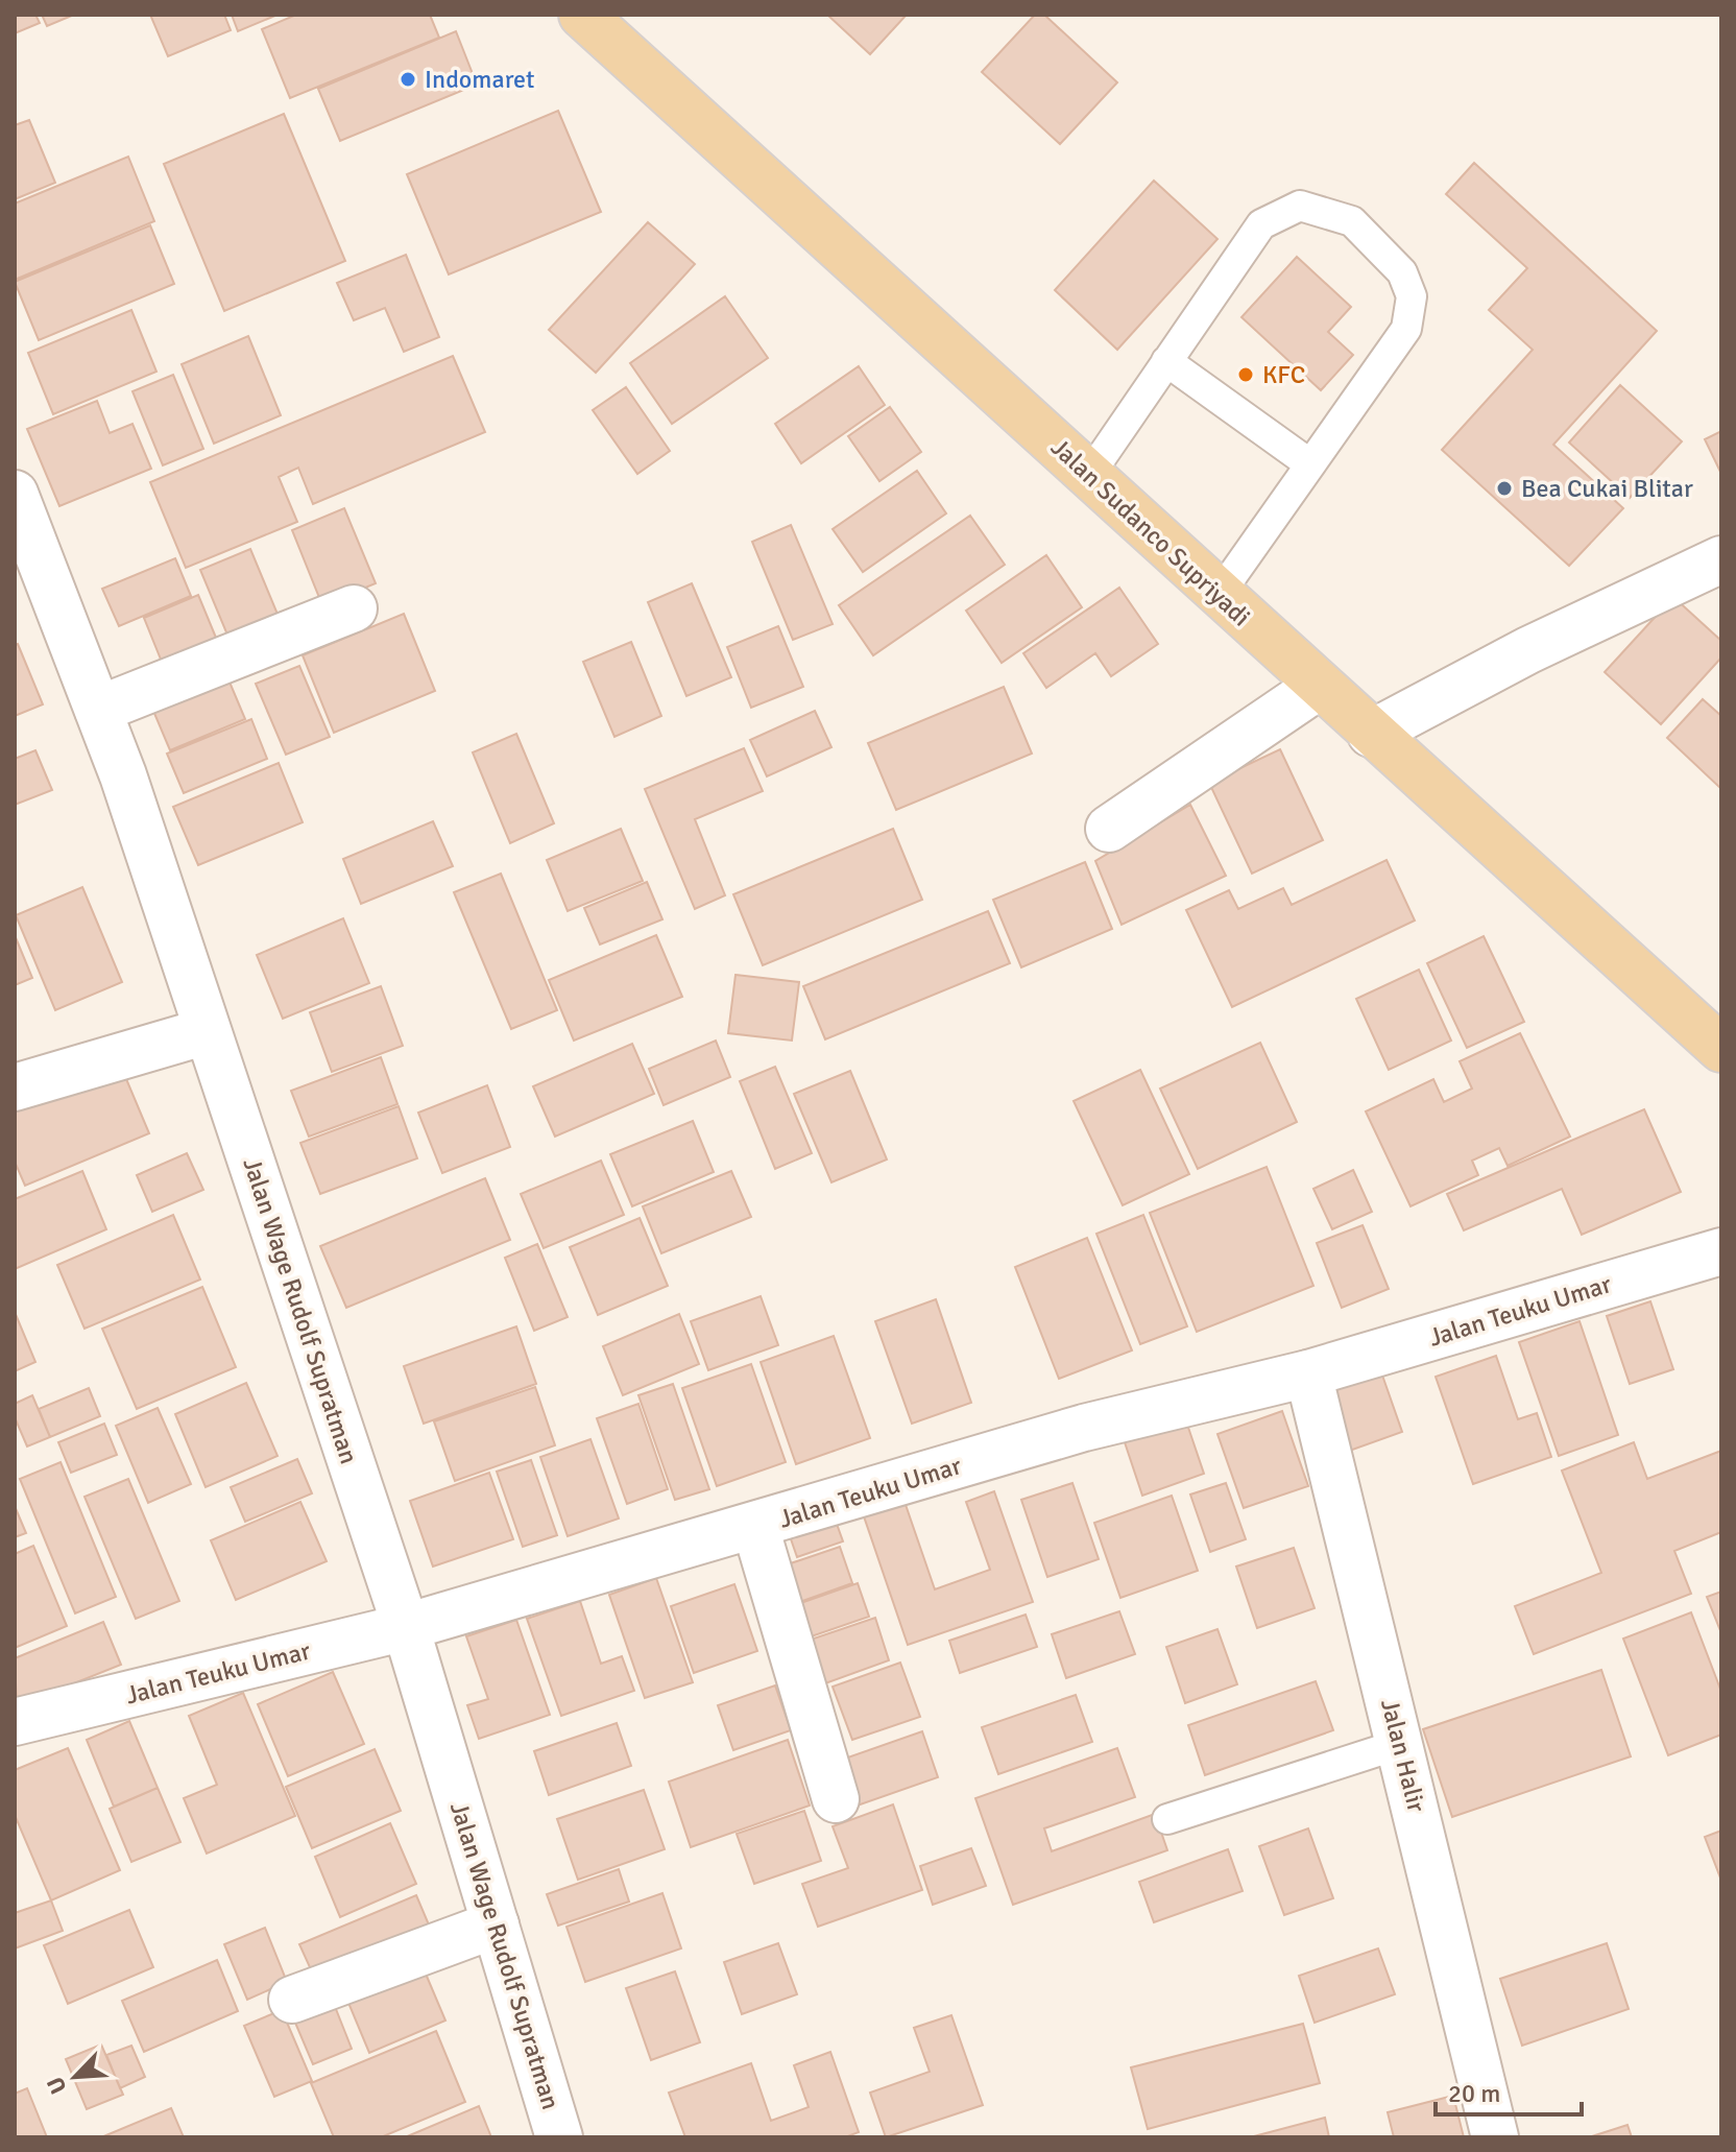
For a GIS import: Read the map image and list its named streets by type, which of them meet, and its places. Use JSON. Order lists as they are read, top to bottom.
{
  "streets": {
    "main road": ["Jalan Sudanco Supriyadi"],
    "street": ["Jalan Wage Rudolf Supratman", "Jalan Teuku Umar", "Jalan Halir"]
  },
  "crossings": [
    ["Jalan Wage Rudolf Supratman", "Jalan Teuku Umar"],
    ["Jalan Teuku Umar", "Jalan Halir"]
  ],
  "places": ["Indomaret", "KFC", "Bea Cukai Blitar"],
  "scale_bar": "20 m",
  "north": "bottom left"
}
